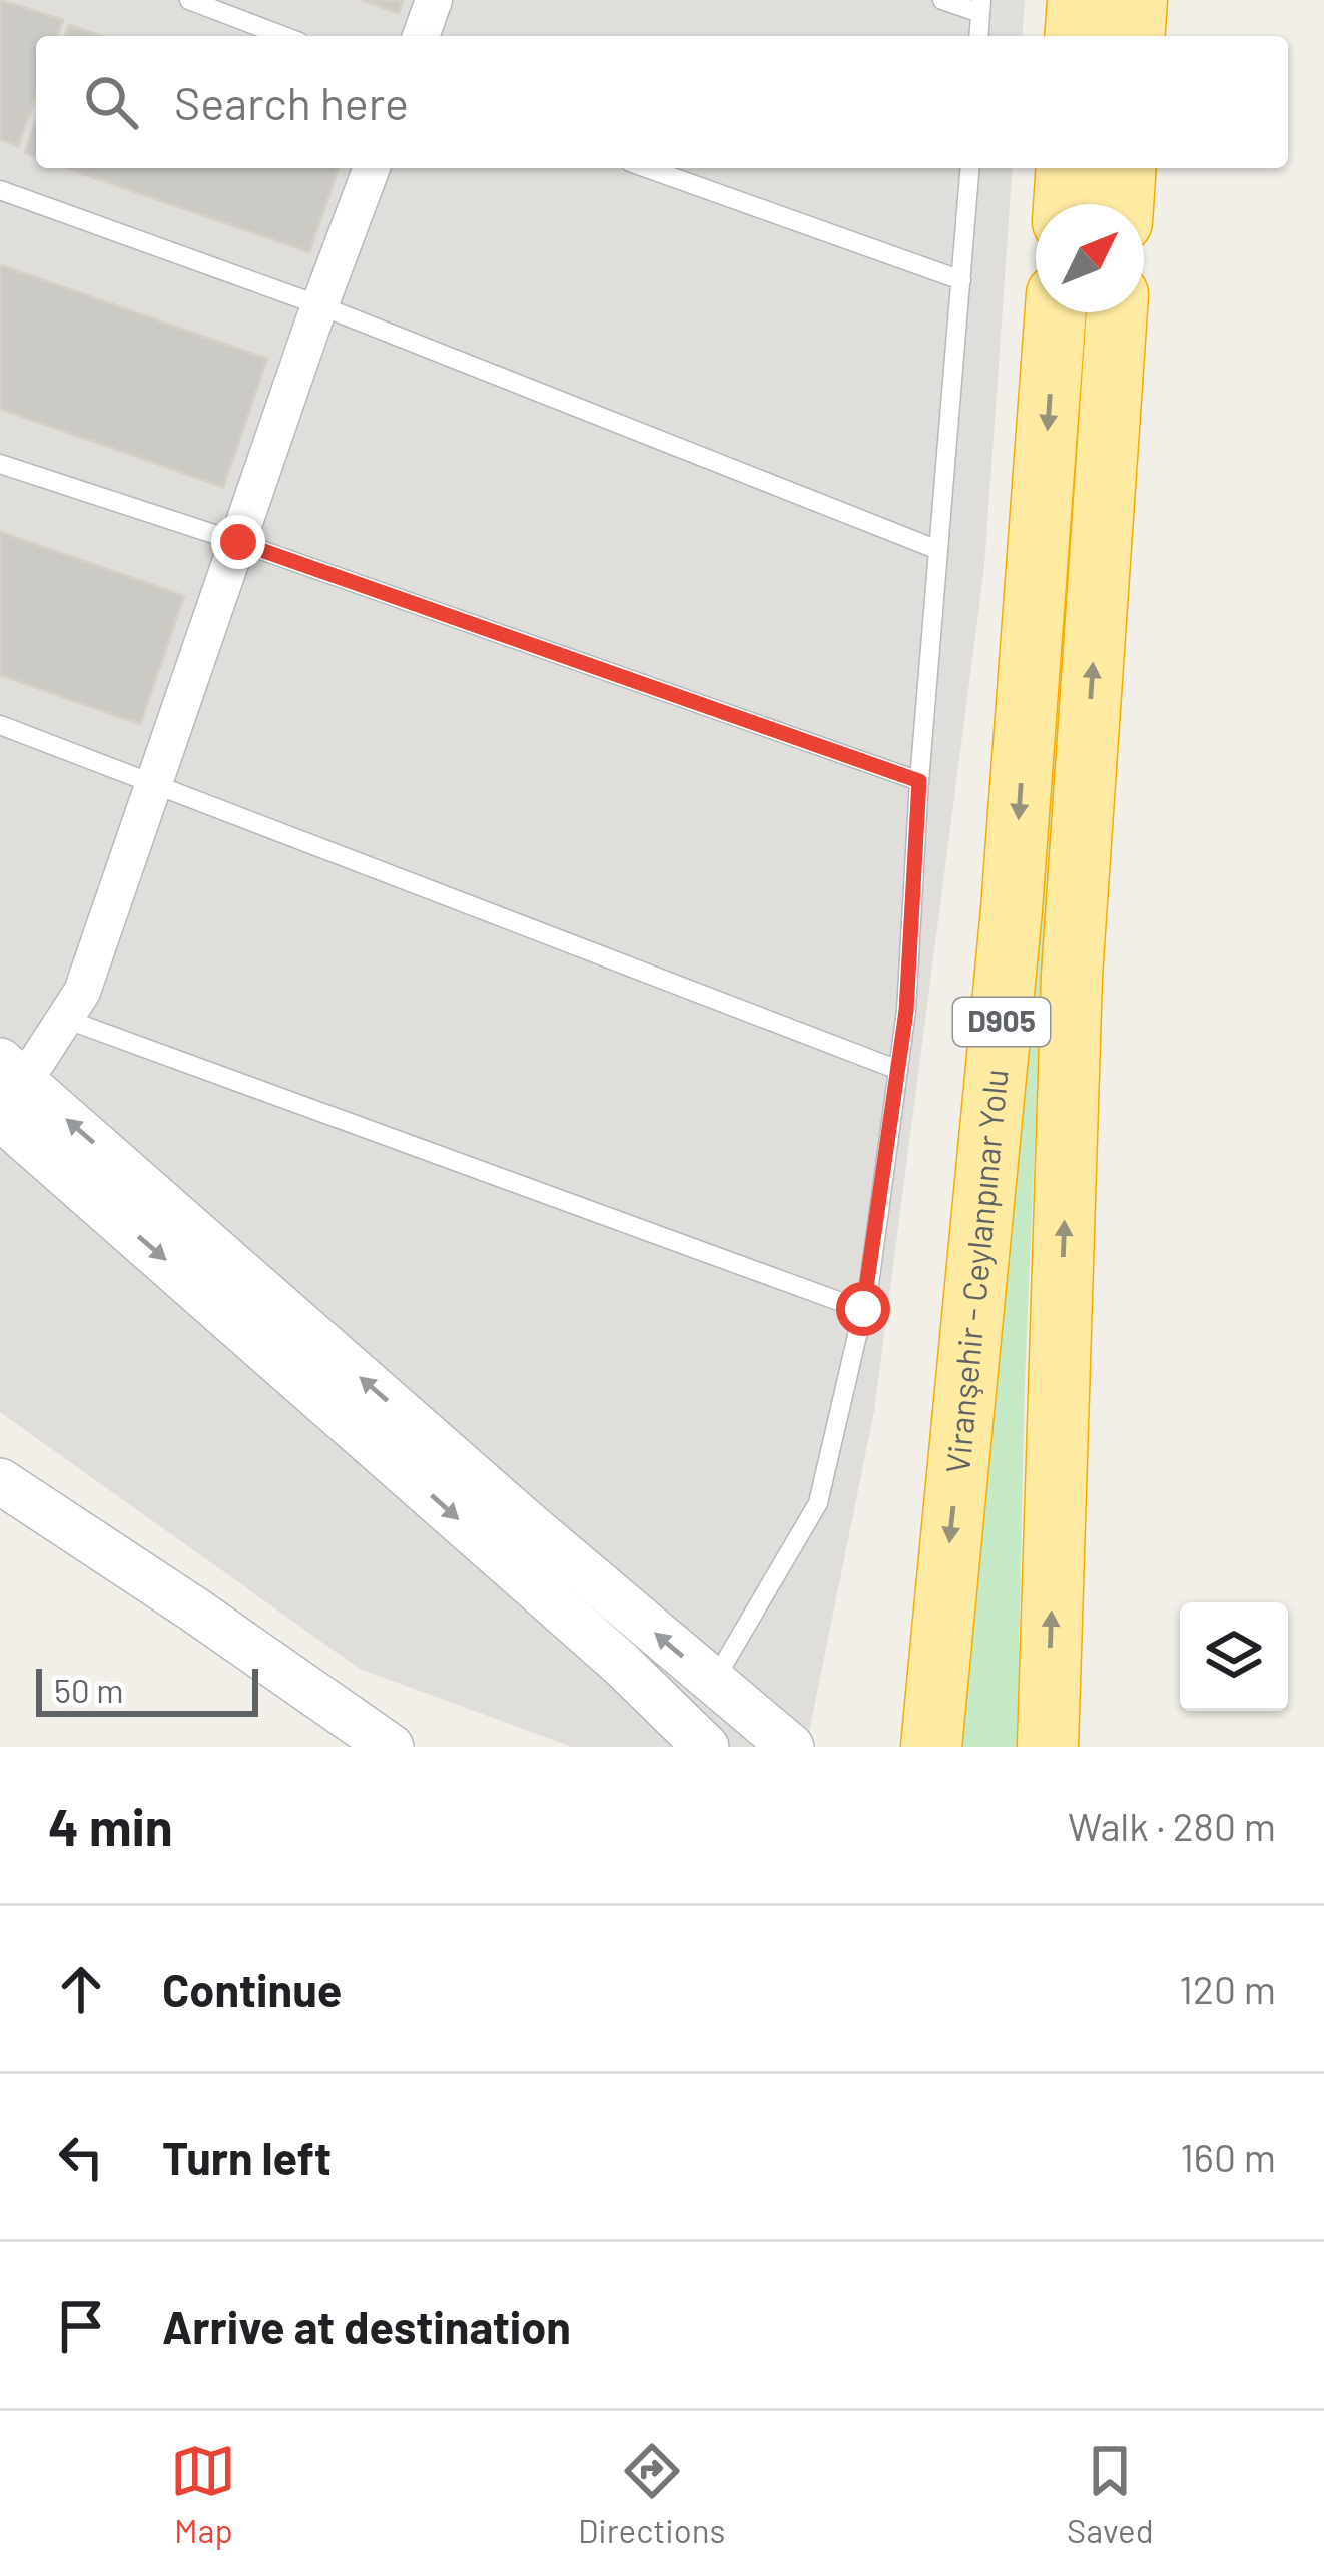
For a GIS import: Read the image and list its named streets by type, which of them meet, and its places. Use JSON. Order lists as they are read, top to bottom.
{
  "streets": {
    "highway": ["D905", "Viranşehir - Ceylanpınar Yolu"]
  },
  "scale_bar": "50 m",
  "north": "top right",
  "page": {
    "search": "Search here",
    "scale": "50 m",
    "heading": ["4 min", "Walk · 280 m"],
    "list": [
      ["Continue", "120 m"],
      ["Turn left", "160 m"],
      "Arrive at destination"
    ],
    "nav": ["Map", "Directions", "Saved"]
  }
}
